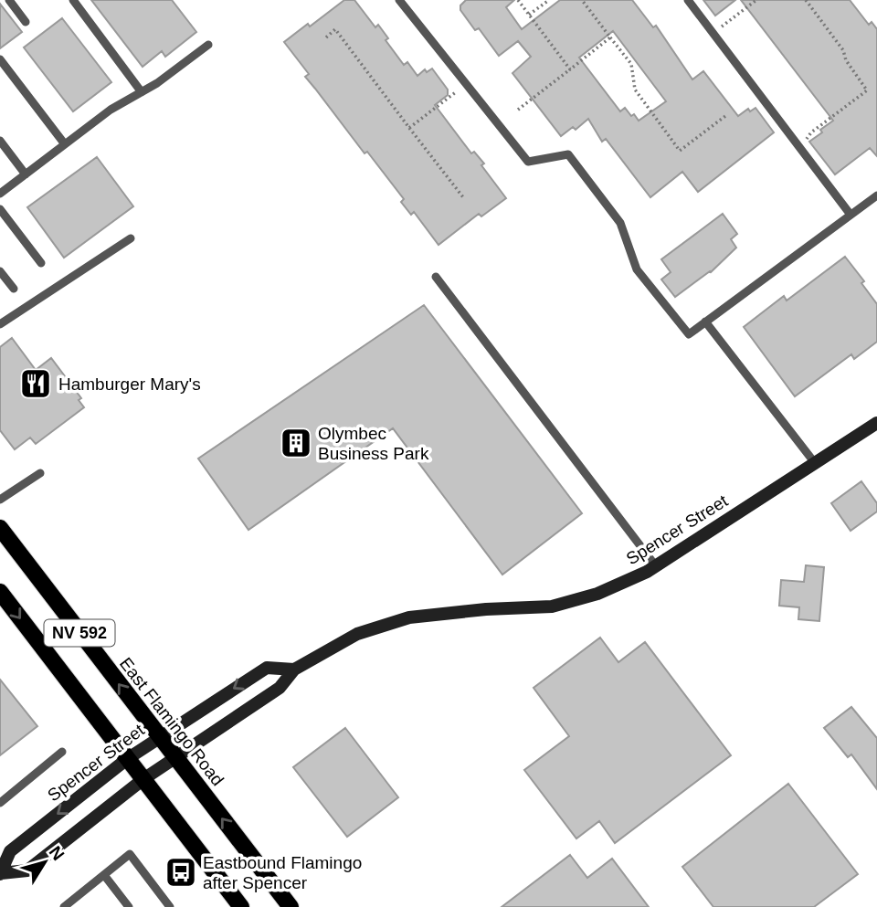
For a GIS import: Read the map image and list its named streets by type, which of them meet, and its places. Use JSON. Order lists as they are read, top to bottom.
{
  "streets": {
    "main road": ["NV 592", "East Flamingo Road"],
    "street": ["Spencer Street"]
  },
  "crossings": [
    ["Spencer Street", "NV 592"],
    ["Spencer Street", "East Flamingo Road"]
  ],
  "places": {
    "restaurant": ["Hamburger Mary's"],
    "building": ["Olymbec Business Park"],
    "bus stop": ["Eastbound Flamingo after Spencer"]
  },
  "north": "top right"
}
